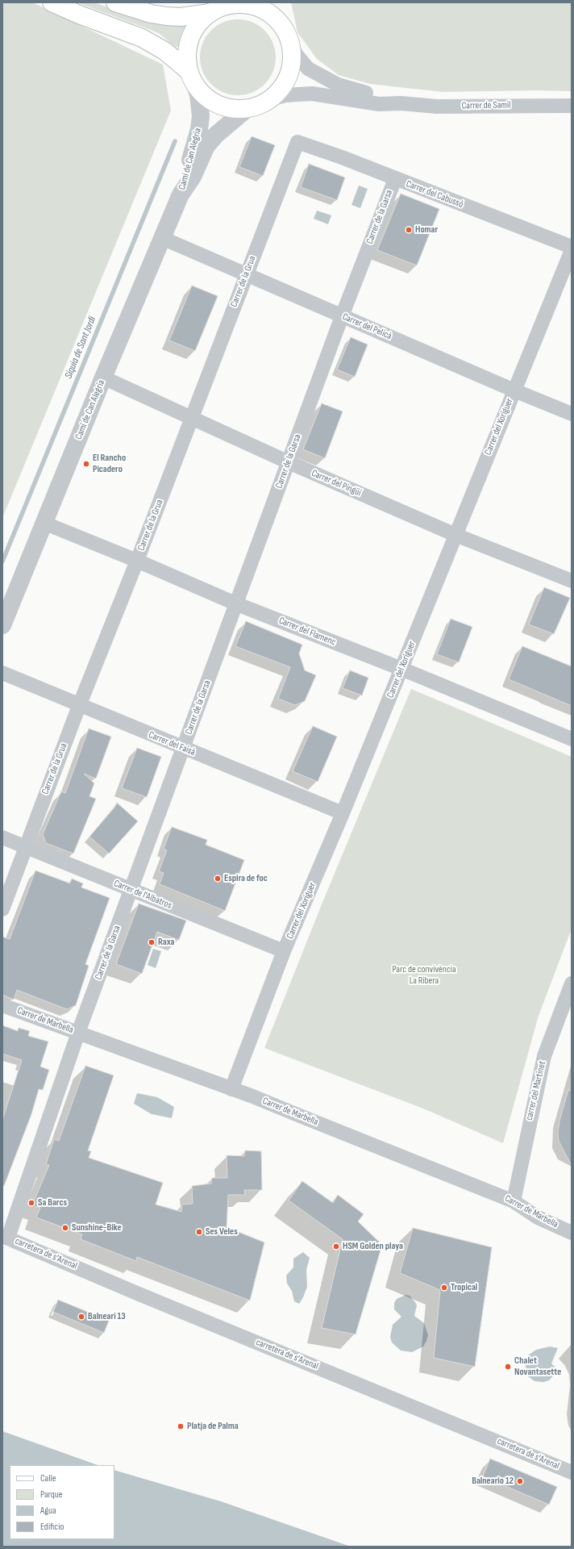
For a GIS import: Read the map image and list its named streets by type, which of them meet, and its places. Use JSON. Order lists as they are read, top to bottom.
{
  "streets": {
    "street": [
      "Carrer de Samil",
      "Camí de Can Alegria",
      "Carrer del Cabussó",
      "Carrer de la Garsa",
      "Carrer de la Grua",
      "Carrer del Pelicà",
      "Carrer del Xoriguer",
      "Carrer del Pingüí",
      "Carrer del Flamenc",
      "Carrer del Faisà",
      "Carrer de l'Albatros",
      "Carrer de Marbella",
      "carrer del Martinet",
      "carretera de s'Arenal"
    ]
  },
  "crossings": [
    ["Carrer de Samil", "Camí de Can Alegria"],
    ["Camí de Can Alegria", "Carrer del Pelicà"],
    ["Camí de Can Alegria", "Carrer del Pingüí"],
    ["Camí de Can Alegria", "Carrer del Flamenc"],
    ["Carrer del Cabussó", "Carrer de la Garsa"],
    ["Carrer del Cabussó", "Carrer de la Grua"],
    ["Carrer de la Garsa", "Carrer del Pelicà"],
    ["Carrer de la Garsa", "Carrer del Pingüí"],
    ["Carrer de la Garsa", "Carrer del Flamenc"],
    ["Carrer de la Garsa", "Carrer del Faisà"],
    ["Carrer de la Garsa", "Carrer de l'Albatros"],
    ["Carrer de la Garsa", "Carrer de Marbella"],
    ["Carrer de la Garsa", "carretera de s'Arenal"],
    ["Carrer de la Grua", "Carrer del Pelicà"],
    ["Carrer de la Grua", "Carrer del Pingüí"],
    ["Carrer de la Grua", "Carrer del Flamenc"],
    ["Carrer de la Grua", "Carrer del Faisà"],
    ["Carrer de la Grua", "Carrer de l'Albatros"],
    ["Carrer del Pelicà", "Carrer del Xoriguer"],
    ["Carrer del Xoriguer", "Carrer del Pingüí"],
    ["Carrer del Xoriguer", "Carrer del Flamenc"],
    ["Carrer del Xoriguer", "Carrer del Faisà"],
    ["Carrer del Xoriguer", "Carrer de l'Albatros"],
    ["Carrer del Xoriguer", "Carrer de Marbella"],
    ["Carrer de Marbella", "carrer del Martinet"]
  ],
  "water": ["Síquia de Sant Jordi"],
  "parks": ["Parc de convivència La Ribera"],
  "places": [
    "Homar",
    "El Rancho Picadero",
    "Espira de foc",
    "Raxa",
    "Sa Barcs",
    "Sunshine-Bike",
    "Ses Veles",
    "HSM Golden playa",
    "Tropical",
    "Balneari 13",
    "Chalet Novantasette",
    "Platja de Palma",
    "Balneario 12"
  ],
  "legend": [
    "Calle",
    "Parque",
    "Agua",
    "Edificio"
  ]
}
